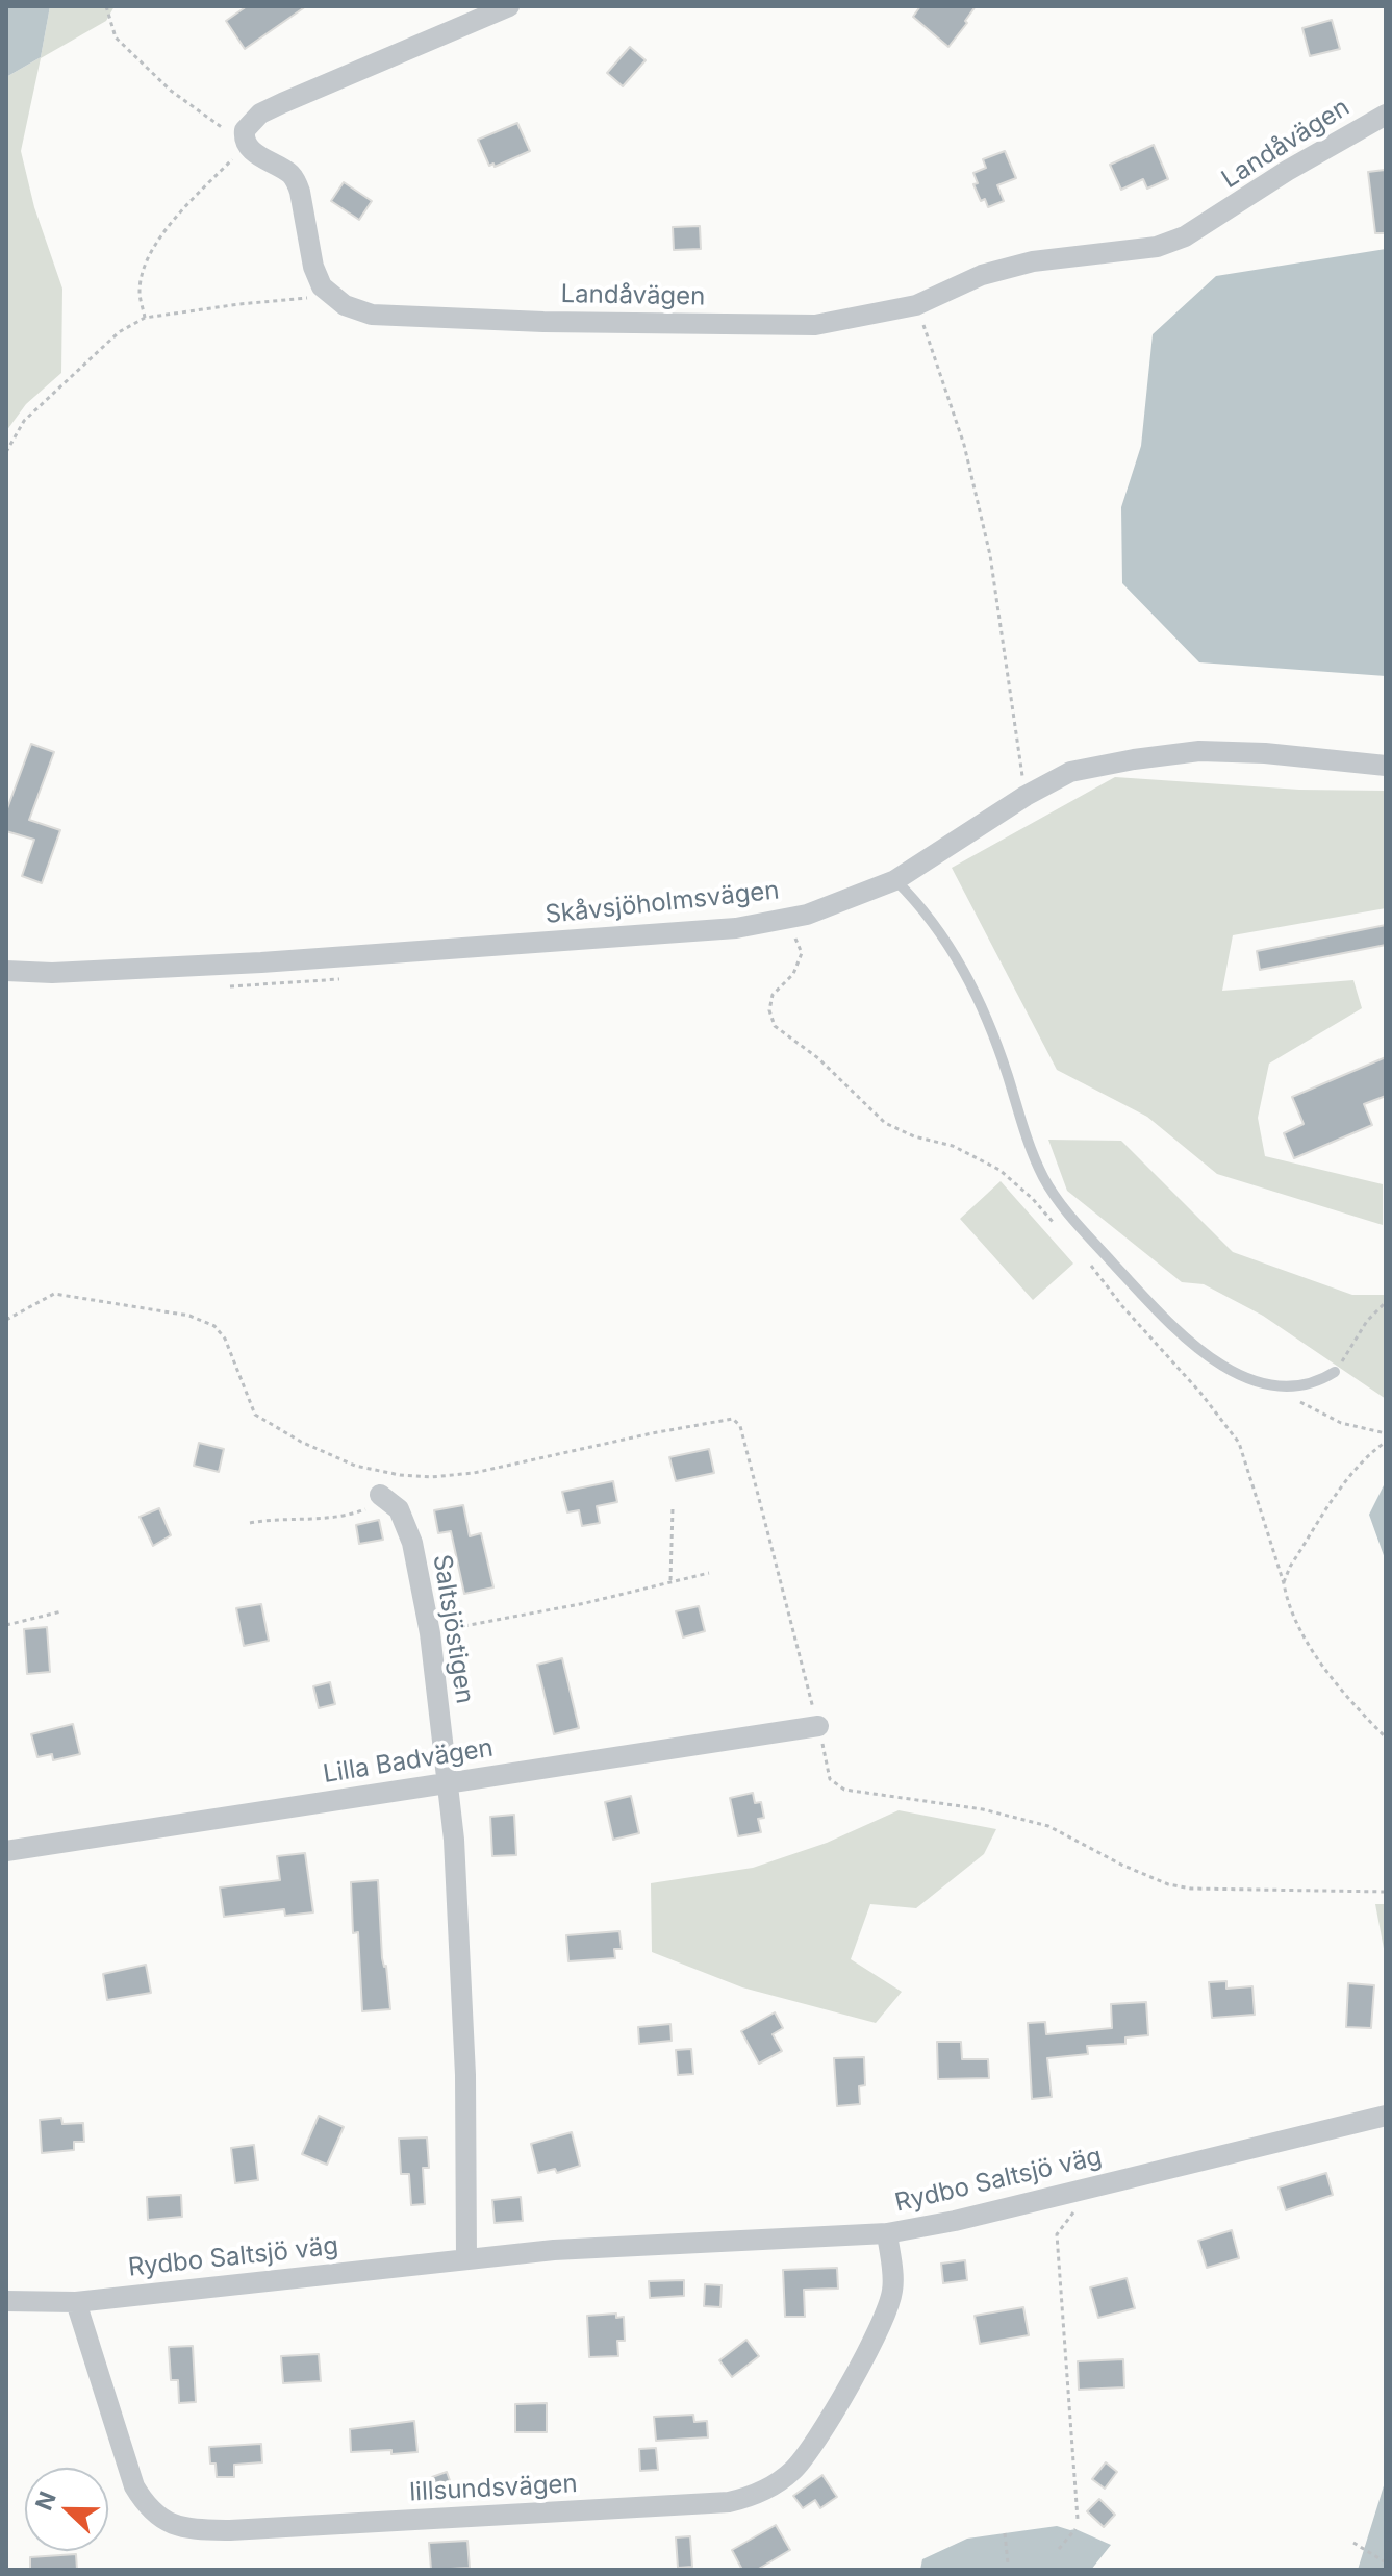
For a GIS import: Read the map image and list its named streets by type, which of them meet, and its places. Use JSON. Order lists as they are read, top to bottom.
{
  "streets": {
    "street": [
      "Landåvägen",
      "Skåvsjöholmsvägen",
      "Saltsjöstigen",
      "Lilla Badvägen",
      "Rydbo Saltsjö väg",
      "lillsundsvägen"
    ]
  },
  "crossings": [
    ["Saltsjöstigen", "Lilla Badvägen"],
    ["Rydbo Saltsjö väg", "lillsundsvägen"]
  ],
  "north": "left"
}
